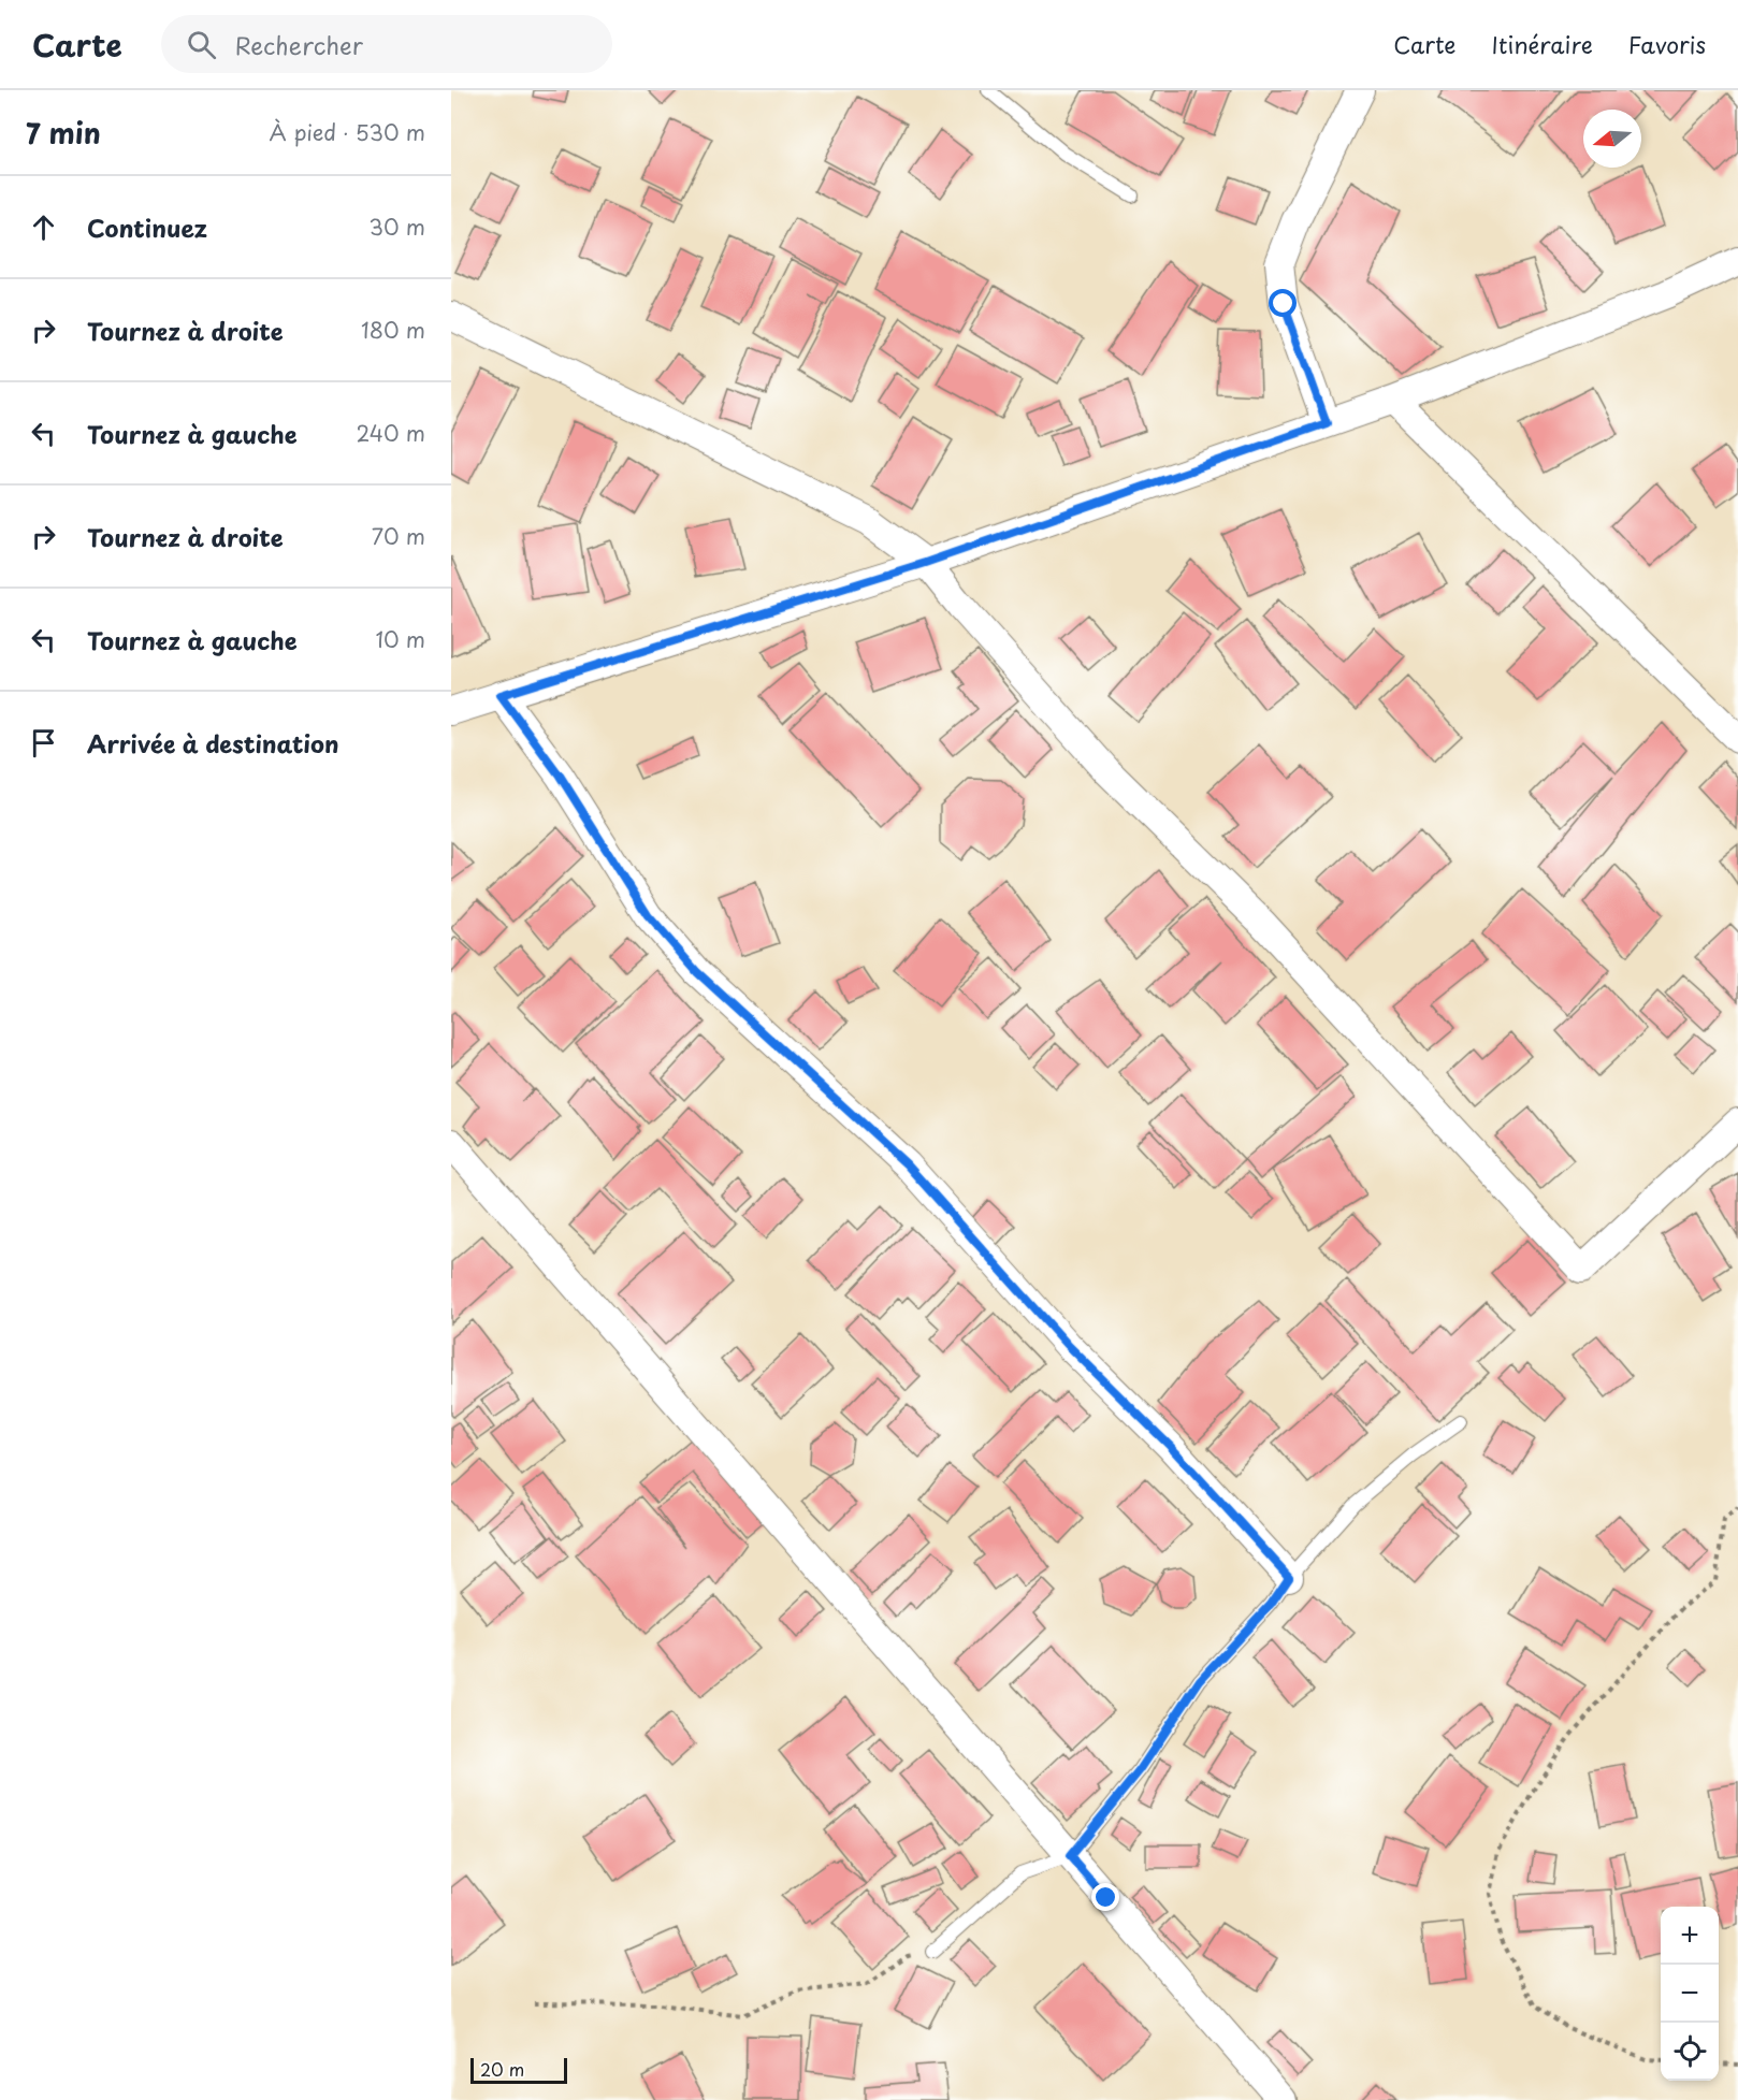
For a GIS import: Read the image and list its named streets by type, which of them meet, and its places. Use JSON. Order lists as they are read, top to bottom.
{
  "scale_bar": "20 m",
  "north": "left",
  "page": {
    "header": "Carte",
    "search": "Rechercher",
    "nav": ["Carte", "Itinéraire", "Favoris"],
    "heading": ["7 min", "À pied · 530 m"],
    "list": [
      ["Continuez", "30 m"],
      ["Tournez à droite", "180 m"],
      ["Tournez à gauche", "240 m"],
      ["Tournez à droite", "70 m"],
      ["Tournez à gauche", "10 m"],
      "Arrivée à destination"
    ],
    "map_buttons": ["+", "−"],
    "scale": "20 m"
  }
}
